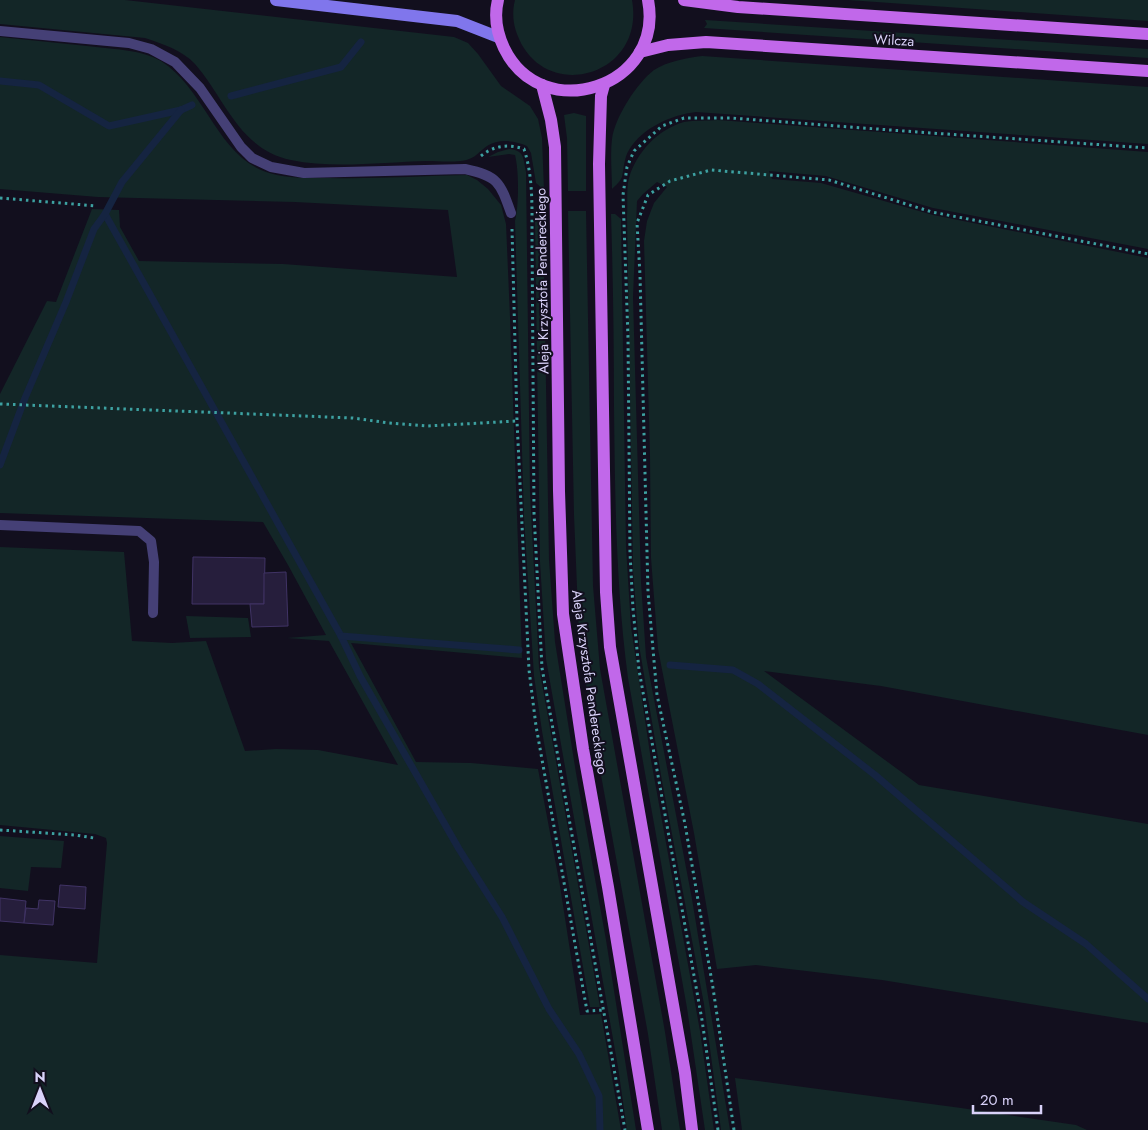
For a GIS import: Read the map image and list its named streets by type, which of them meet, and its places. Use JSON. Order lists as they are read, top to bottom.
{
  "streets": {
    "main road": ["Wilcza", "Aleja Krzysztofa Pendereckiego"]
  },
  "scale_bar": "20 m",
  "north": "top"
}
